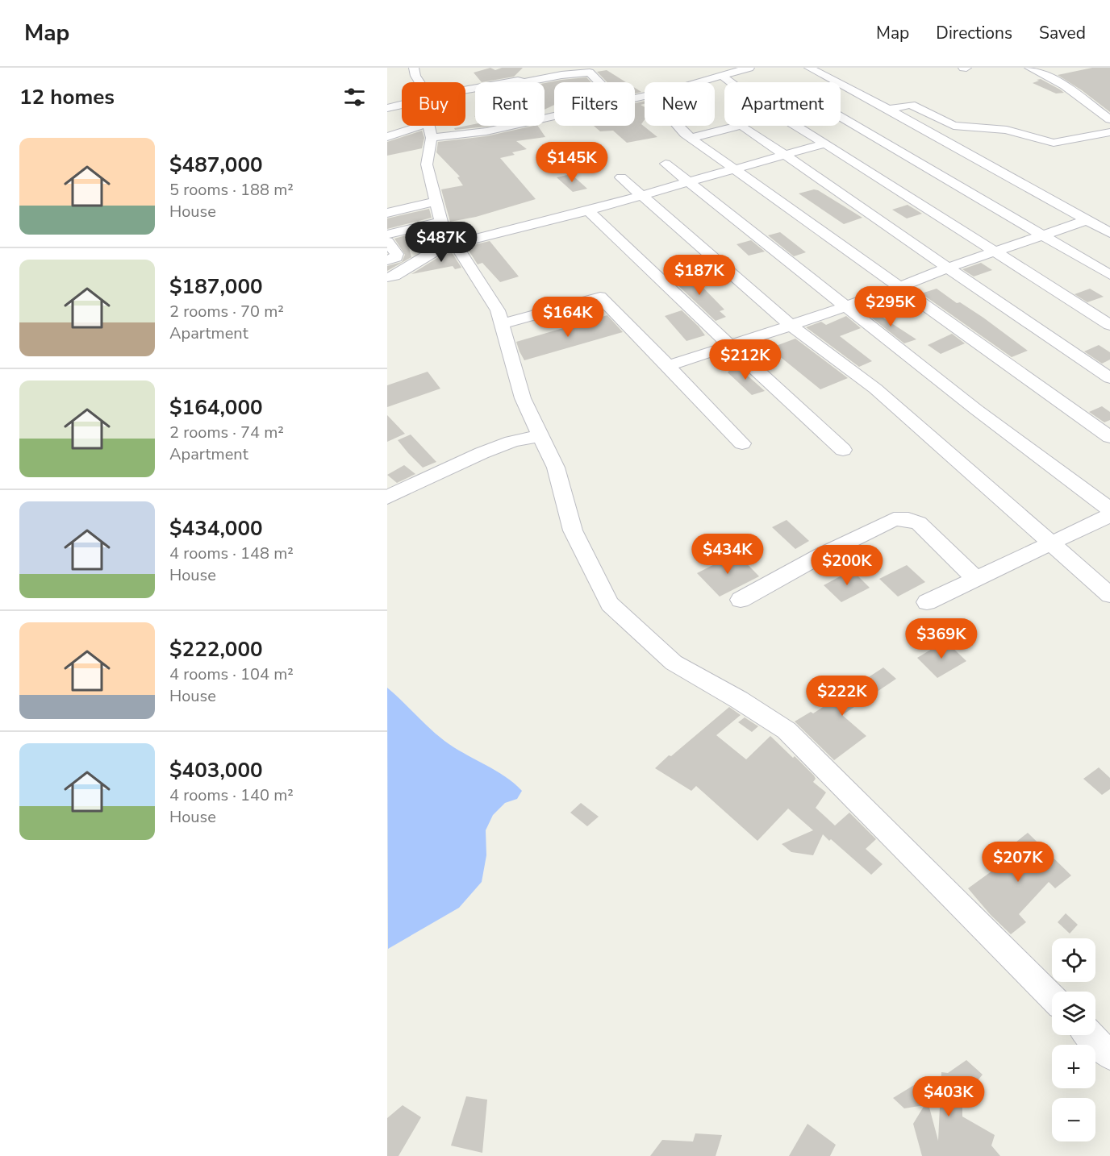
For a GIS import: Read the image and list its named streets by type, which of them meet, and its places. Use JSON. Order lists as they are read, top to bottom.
{
  "page": {
    "header": "Map",
    "nav": ["Map", "Directions", "Saved"],
    "heading": "12 homes",
    "chip": [
      "Buy",
      "Rent",
      "Filters",
      "New",
      "Apartment"
    ],
    "list": [
      {
        "name": "$487,000",
        "note": "5 rooms · 188 m² · House"
      },
      {
        "name": "$187,000",
        "note": "2 rooms · 70 m² · Apartment"
      },
      {
        "name": "$164,000",
        "note": "2 rooms · 74 m² · Apartment"
      },
      {
        "name": "$434,000",
        "note": "4 rooms · 148 m² · House"
      },
      {
        "name": "$222,000",
        "note": "4 rooms · 104 m² · House"
      },
      {
        "name": "$403,000",
        "note": "4 rooms · 140 m² · House"
      }
    ],
    "price": [
      "$145K",
      "$487K",
      "$187K",
      "$295K",
      "$164K",
      "$212K",
      "$434K",
      "$200K",
      "$369K",
      "$222K",
      "$207K",
      "$403K"
    ],
    "map_buttons": ["+", "−"]
  }
}
